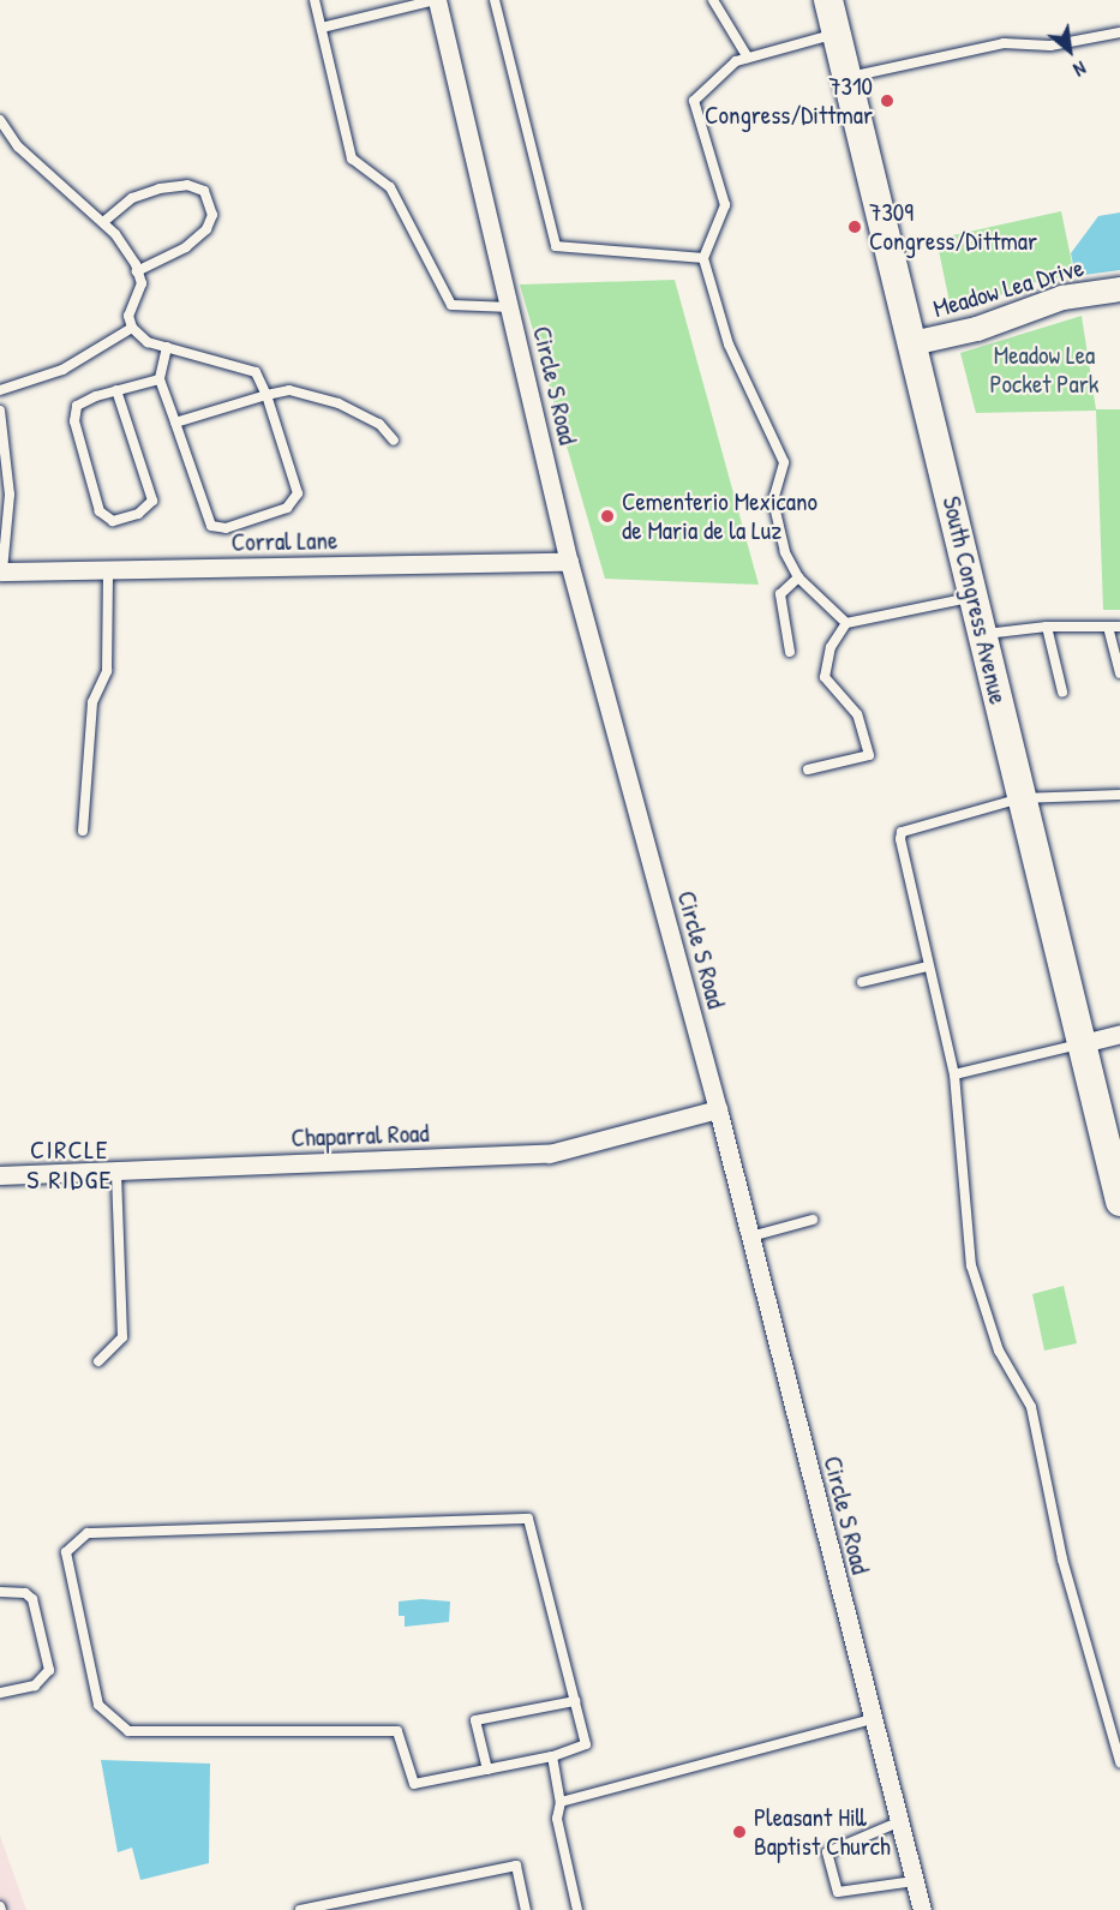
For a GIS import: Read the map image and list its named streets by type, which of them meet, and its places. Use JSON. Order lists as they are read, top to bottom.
{
  "streets": {
    "main road": ["South Congress Avenue"],
    "street": [
      "Meadow Lea Drive",
      "Circle S Road",
      "Corral Lane",
      "Chaparral Road"
    ]
  },
  "crossings": [
    ["Meadow Lea Drive", "South Congress Avenue"],
    ["Circle S Road", "Corral Lane"],
    ["Circle S Road", "Chaparral Road"]
  ],
  "districts": ["CIRCLE S RIDGE"],
  "parks": ["Meadow Lea Pocket Park"],
  "places": [
    "7310 Congress/Dittmar",
    "7309 Congress/Dittmar",
    "Cementerio Mexicano de Maria de la Luz",
    "Pleasant Hill Baptist Church"
  ],
  "north": "bottom right"
}
